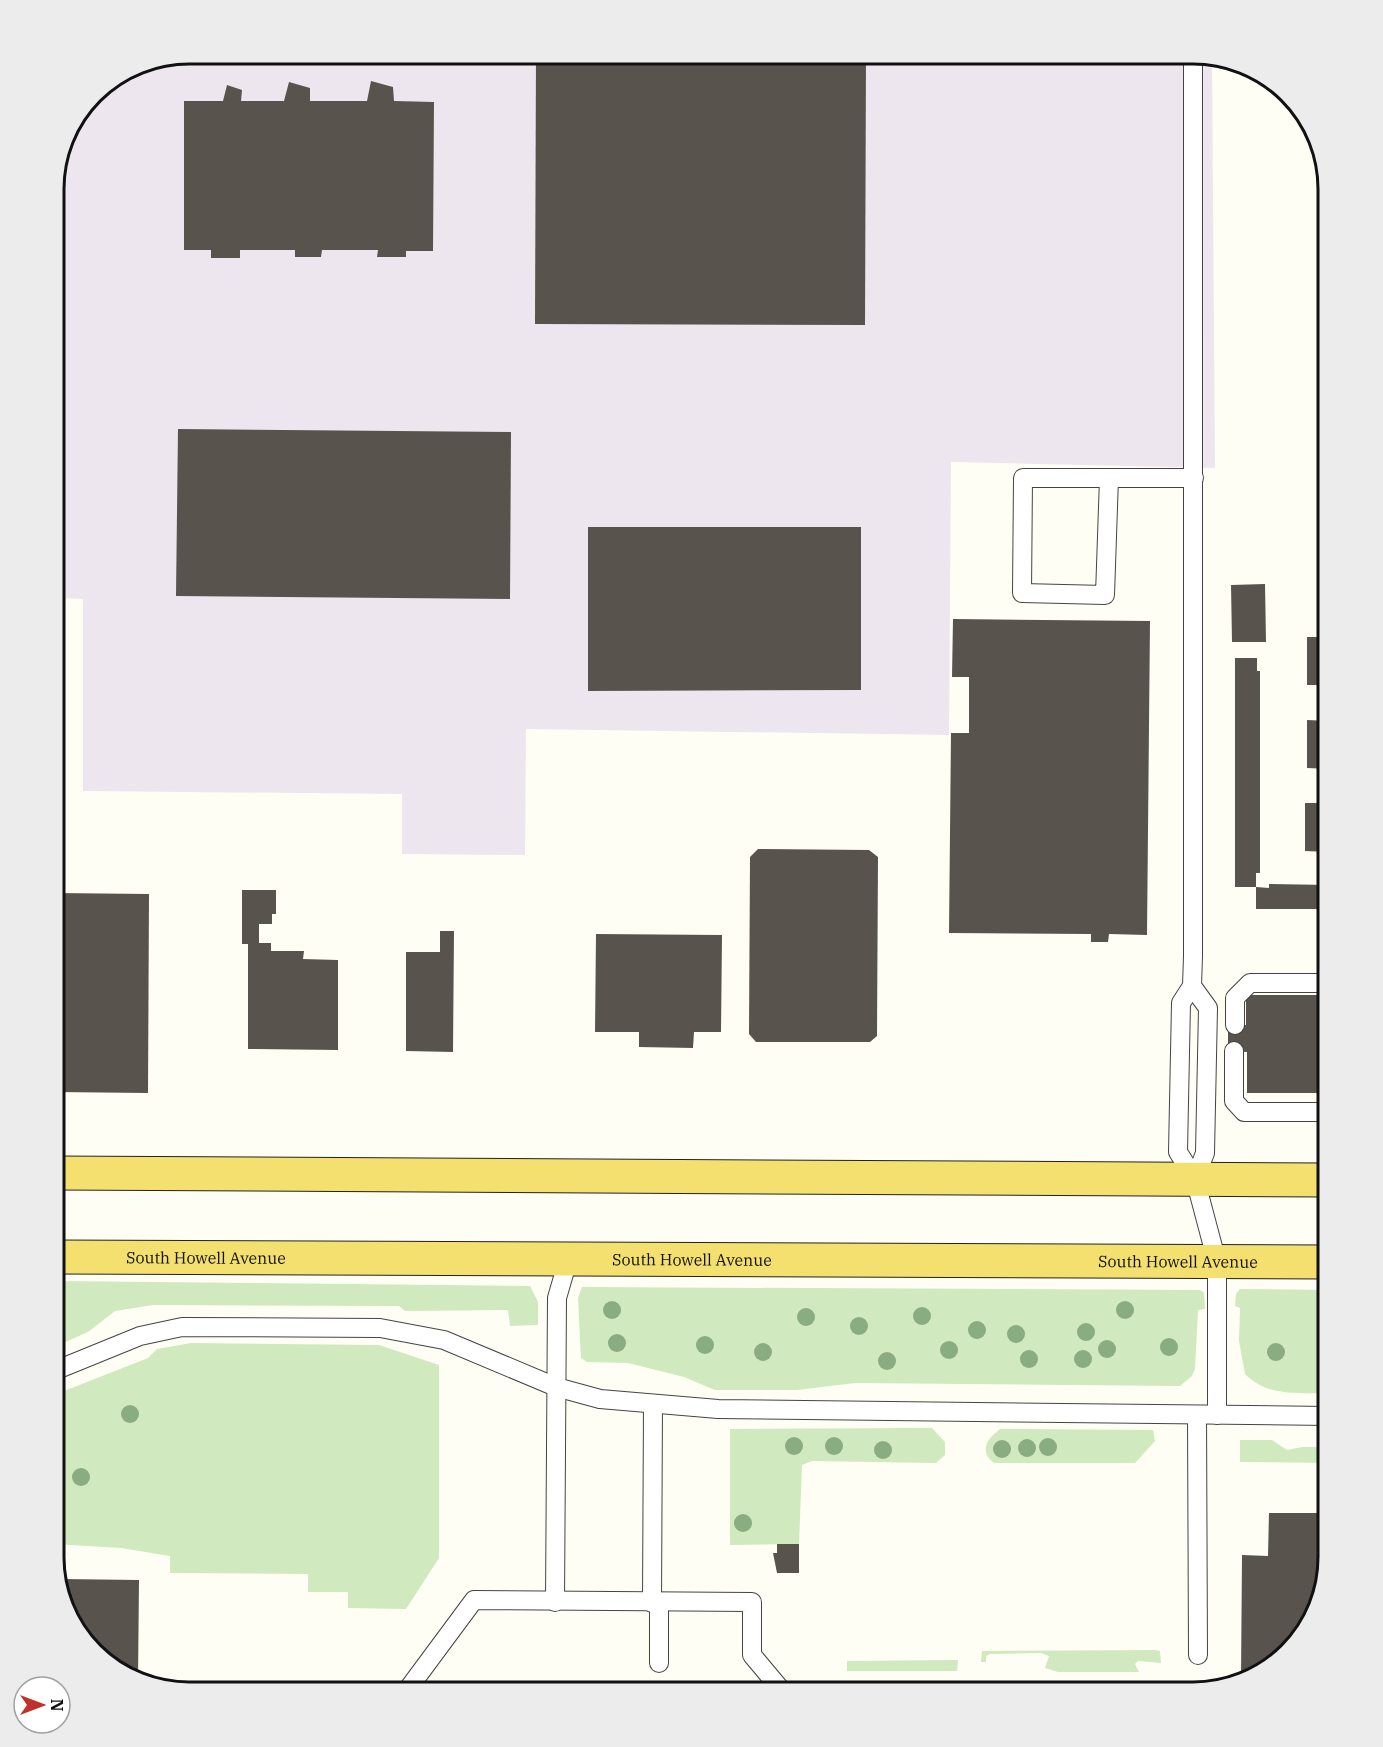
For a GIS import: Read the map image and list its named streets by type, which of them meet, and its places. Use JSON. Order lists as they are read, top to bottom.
{
  "streets": {
    "main road": ["South Howell Avenue"]
  },
  "north": "right"
}
